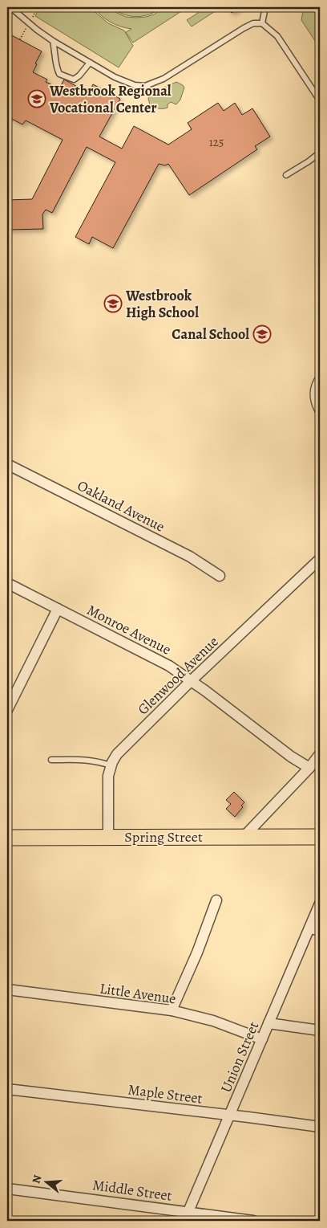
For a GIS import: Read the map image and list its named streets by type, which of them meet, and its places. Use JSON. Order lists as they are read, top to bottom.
{
  "streets": {
    "main road": ["Spring Street"],
    "street": [
      "Oakland Avenue",
      "Monroe Avenue",
      "Glenwood Avenue",
      "Little Avenue",
      "Union Street",
      "Maple Street",
      "Middle Street"
    ]
  },
  "crossings": [
    ["Monroe Avenue", "Glenwood Avenue"],
    ["Glenwood Avenue", "Spring Street"],
    ["Little Avenue", "Union Street"],
    ["Union Street", "Maple Street"],
    ["Union Street", "Middle Street"]
  ],
  "places": {
    "school or university": ["Westbrook Regional Vocational Center", "Westbrook High School", "Canal School"]
  },
  "house_numbers": ["125"],
  "north": "left"
}
